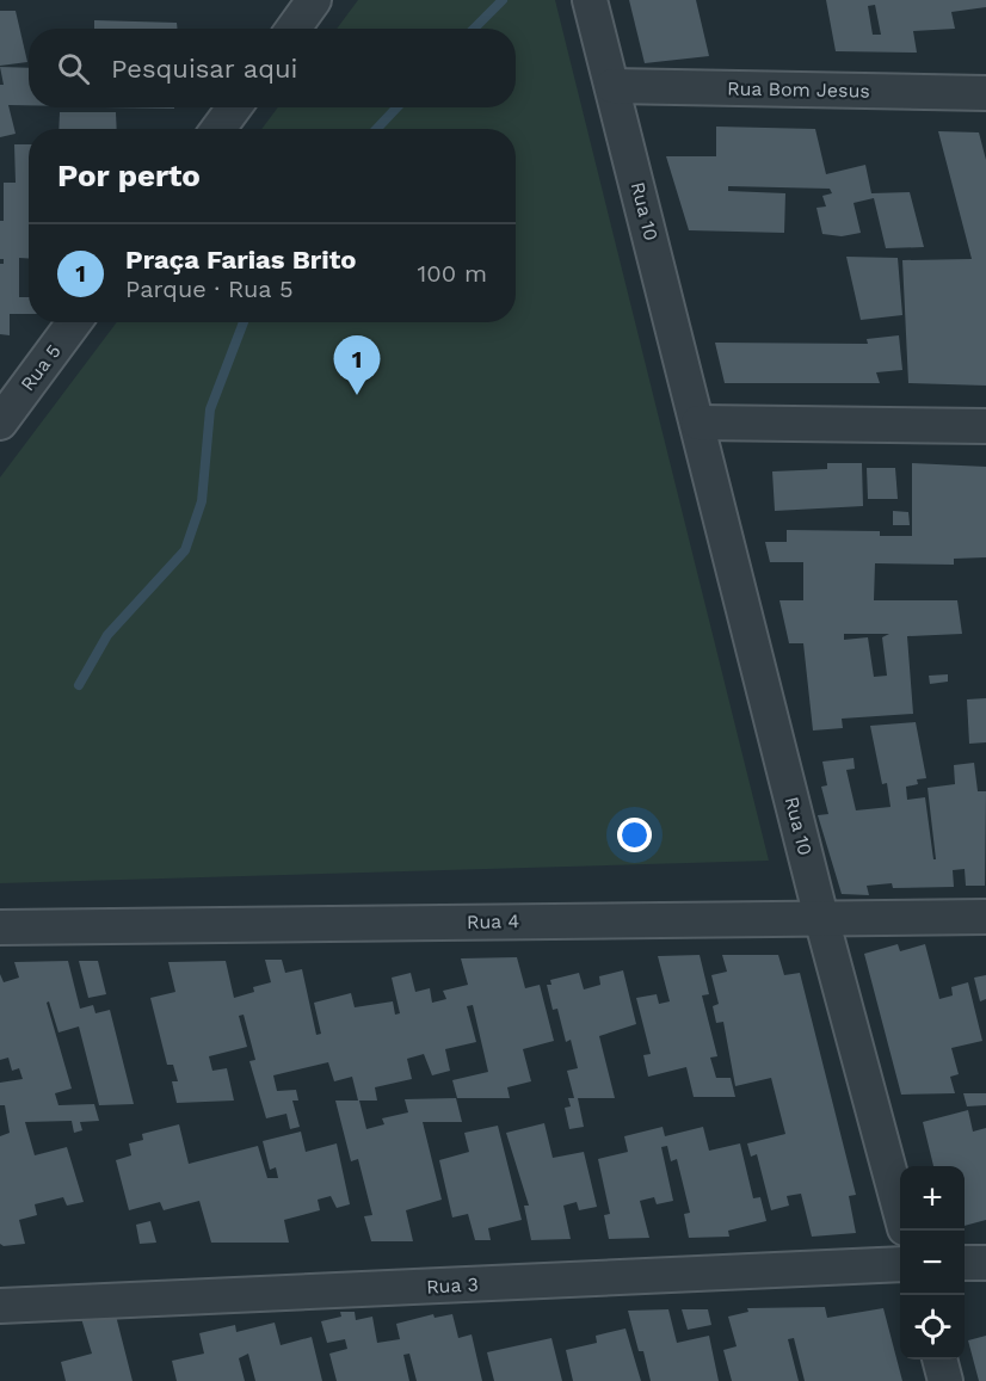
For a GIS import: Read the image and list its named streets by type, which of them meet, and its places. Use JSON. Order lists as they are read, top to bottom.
{
  "streets": {
    "street": [
      "Rua Bom Jesus",
      "Rua 10",
      "Rua 5",
      "Rua 4",
      "Rua 3"
    ]
  },
  "crossings": [
    ["Rua Bom Jesus", "Rua 10"],
    ["Rua 10", "Rua 4"]
  ],
  "page": {
    "search": "Pesquisar aqui",
    "heading": "Por perto",
    "list": [
      {
        "mark": "1",
        "name": "Praça Farias Brito",
        "note": "Parque · Rua 5",
        "value": "100 m"
      }
    ],
    "pins": "1",
    "map_buttons": ["+", "−"]
  }
}
